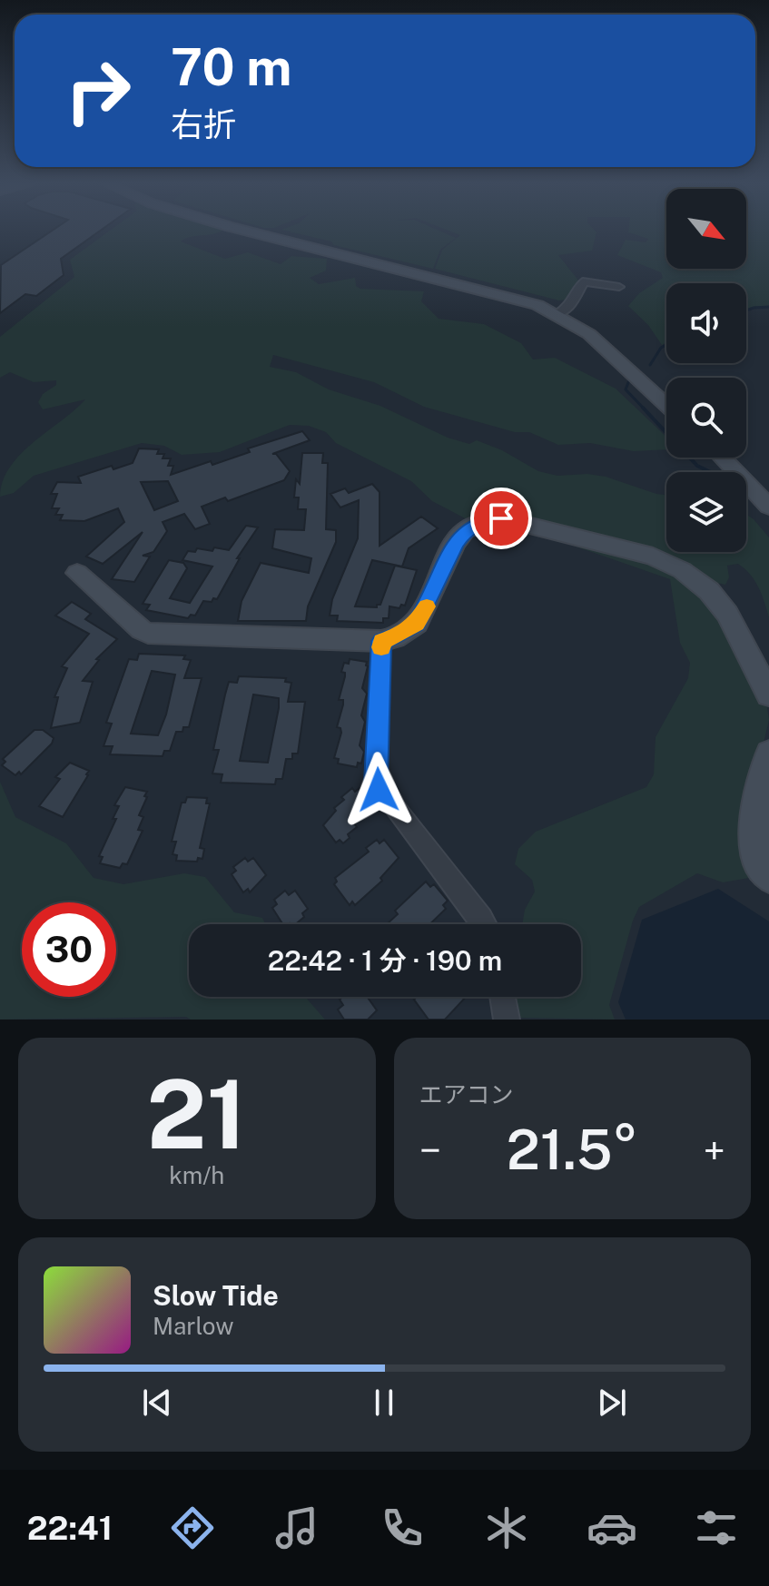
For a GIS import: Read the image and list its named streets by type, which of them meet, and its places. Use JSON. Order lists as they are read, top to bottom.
{
  "north": "bottom right",
  "page": {
    "turn": ["70 m", "右折"],
    "limit": "30",
    "trip": "22:42 · 1 分 · 190 m",
    "tile": [
      ["21", "km/h"],
      "エアコン"
    ],
    "heat": ["−", "21.5°", "+"],
    "song": ["Slow Tide", "Marlow"],
    "tabs": "22:41"
  }
}
